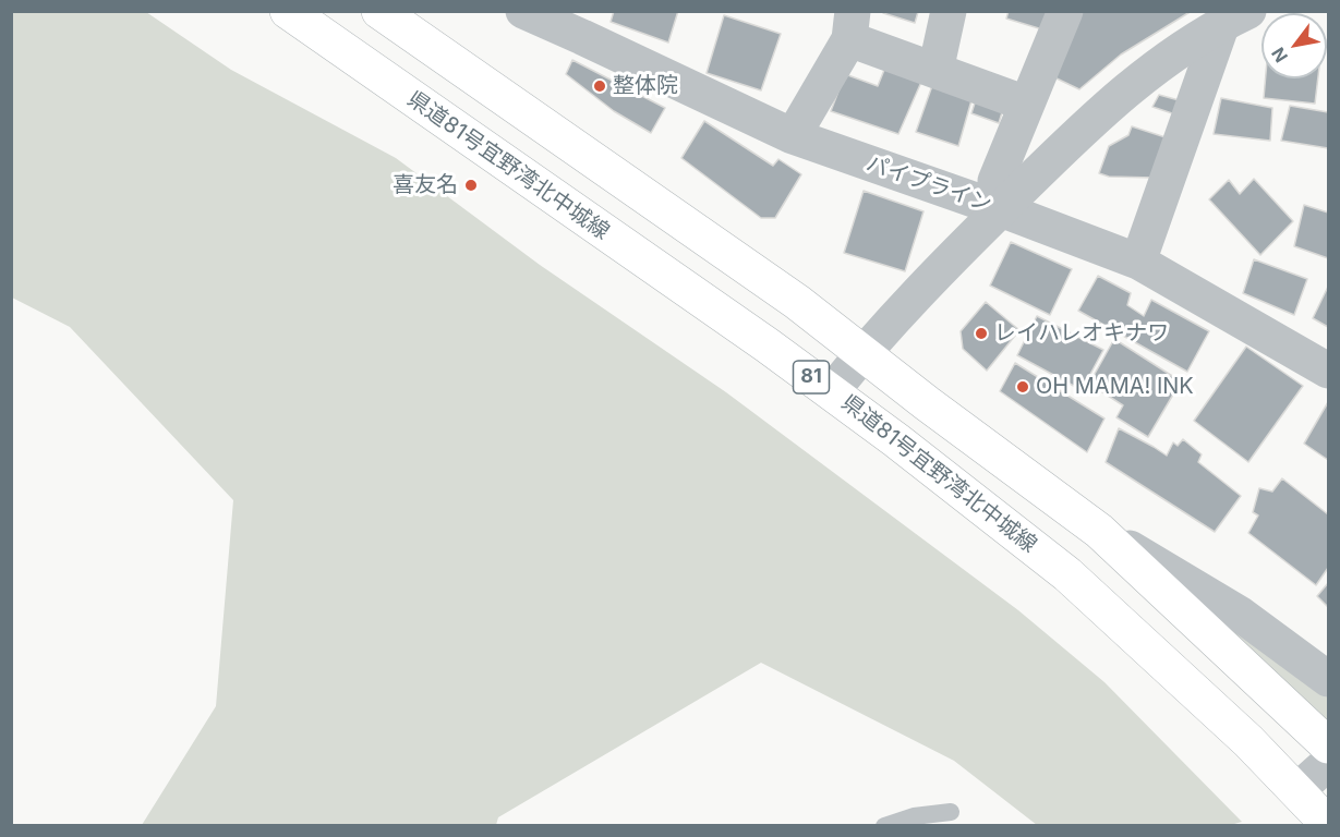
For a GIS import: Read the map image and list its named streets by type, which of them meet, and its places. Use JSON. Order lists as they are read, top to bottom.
{
  "streets": {
    "main road": ["県道81号宜野湾北中城線", "81"],
    "street": ["パイプライン"]
  },
  "places": [
    "整体院",
    "喜友名",
    "レイハレオキナワ",
    "OH MAMA! INK"
  ],
  "north": "bottom left"
}
